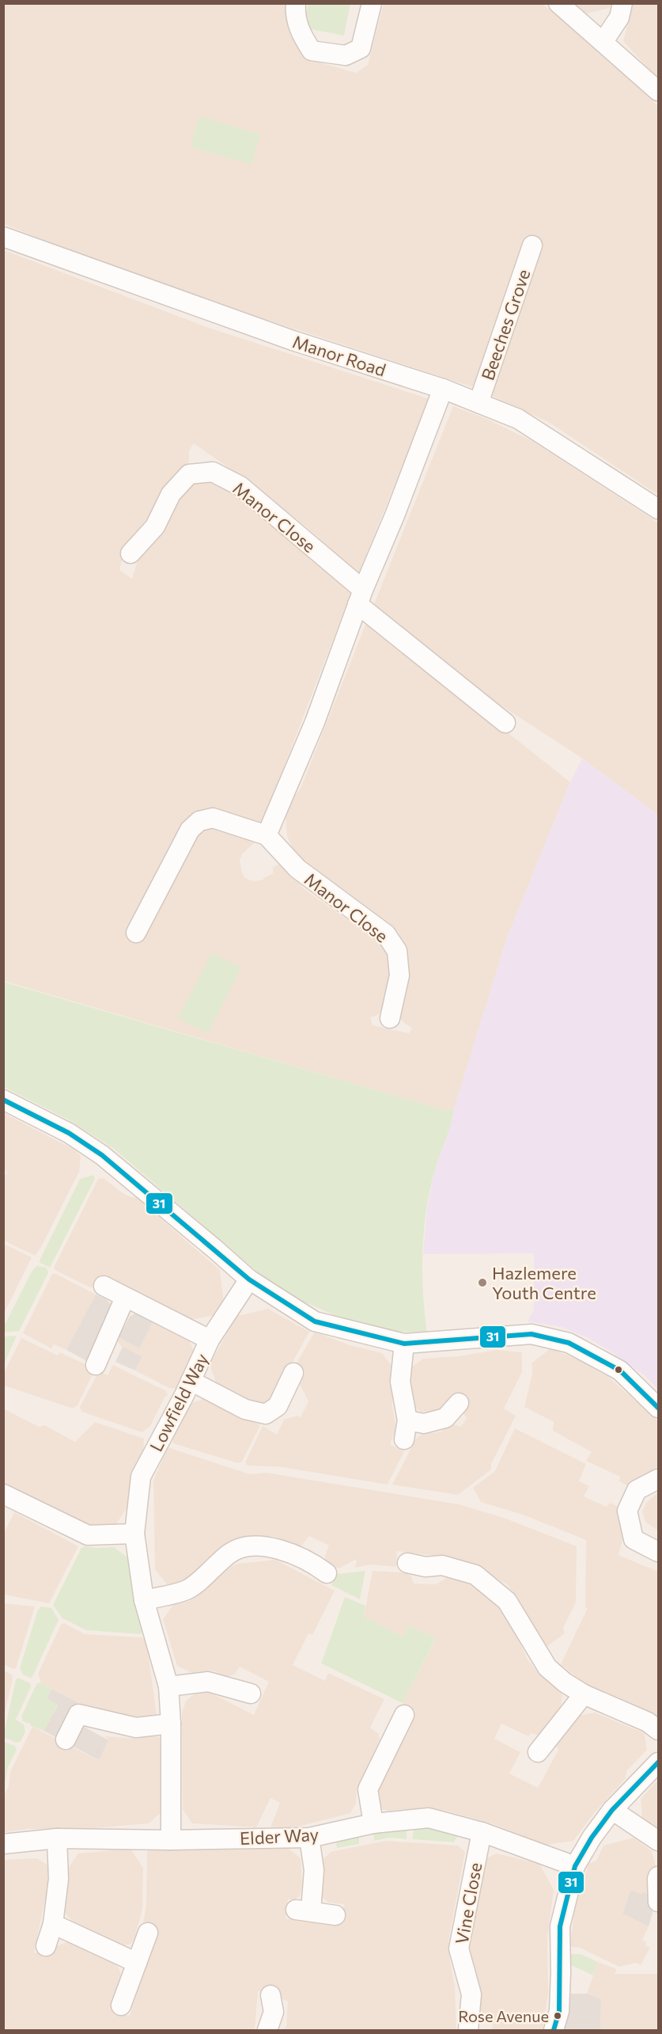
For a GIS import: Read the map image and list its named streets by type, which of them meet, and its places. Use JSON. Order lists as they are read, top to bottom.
{
  "streets": {
    "street": [
      "Beeches Grove",
      "Manor Road",
      "Manor Close",
      "Lowfield Way",
      "Elder Way",
      "Vine Close"
    ]
  },
  "crossings": [
    ["Beeches Grove", "Manor Road"],
    ["Lowfield Way", "Elder Way"],
    ["Elder Way", "Vine Close"]
  ],
  "places": ["Hazlemere Youth Centre", "Rose Avenue"],
  "lines": ["transit line 31"]
}
